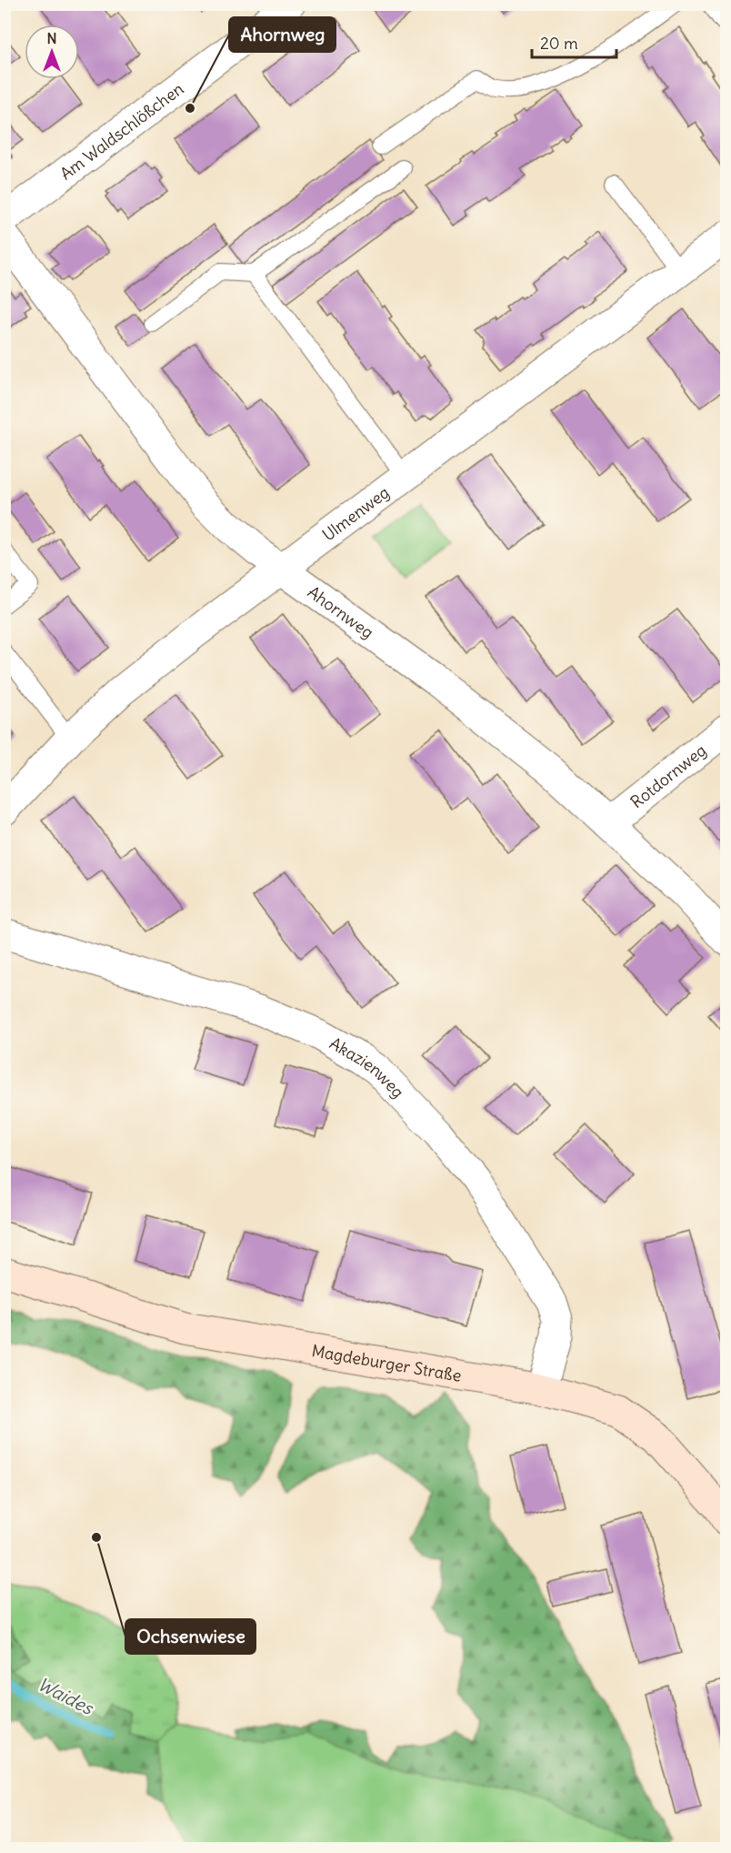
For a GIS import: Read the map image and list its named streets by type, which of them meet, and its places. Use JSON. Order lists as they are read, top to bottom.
{
  "streets": {
    "main road": ["Magdeburger Straße"],
    "street": [
      "Am Waldschlößchen",
      "Ulmenweg",
      "Ahornweg",
      "Rotdornweg",
      "Akazienweg"
    ]
  },
  "crossings": [
    ["Ulmenweg", "Ahornweg"],
    ["Ahornweg", "Rotdornweg"],
    ["Akazienweg", "Magdeburger Straße"]
  ],
  "water": ["Waides"],
  "places": ["Ahornweg", "Ochsenwiese"],
  "scale_bar": "20 m",
  "north": "top"
}
